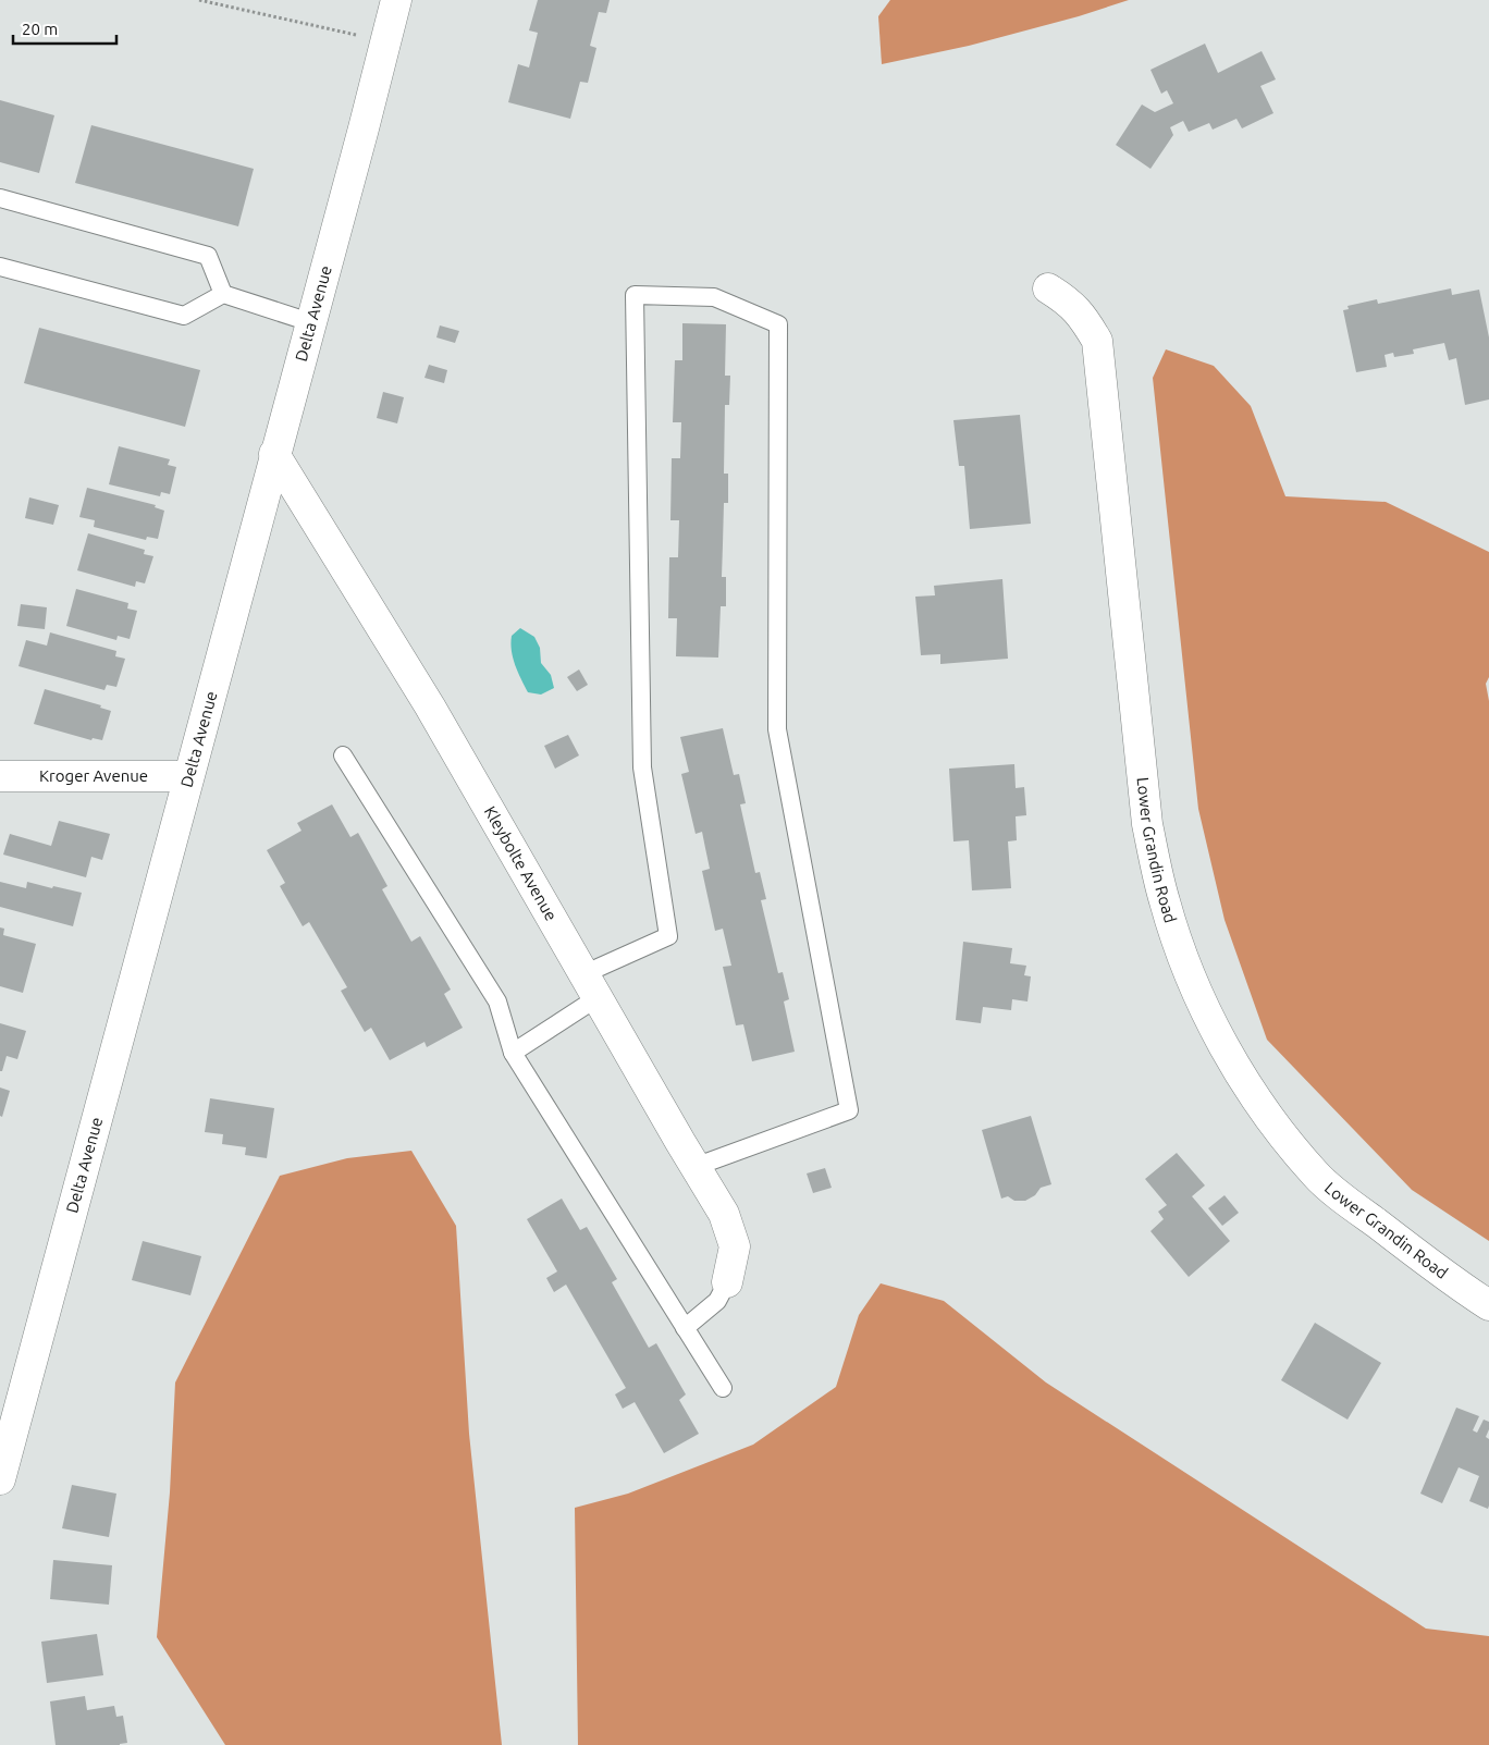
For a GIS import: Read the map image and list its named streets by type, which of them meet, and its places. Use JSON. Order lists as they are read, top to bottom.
{
  "streets": {
    "street": [
      "Delta Avenue",
      "Kroger Avenue",
      "Lower Grandin Road",
      "Kleybolte Avenue"
    ]
  },
  "crossings": [
    ["Delta Avenue", "Kroger Avenue"],
    ["Delta Avenue", "Kleybolte Avenue"]
  ],
  "scale_bar": "20 m"
}
